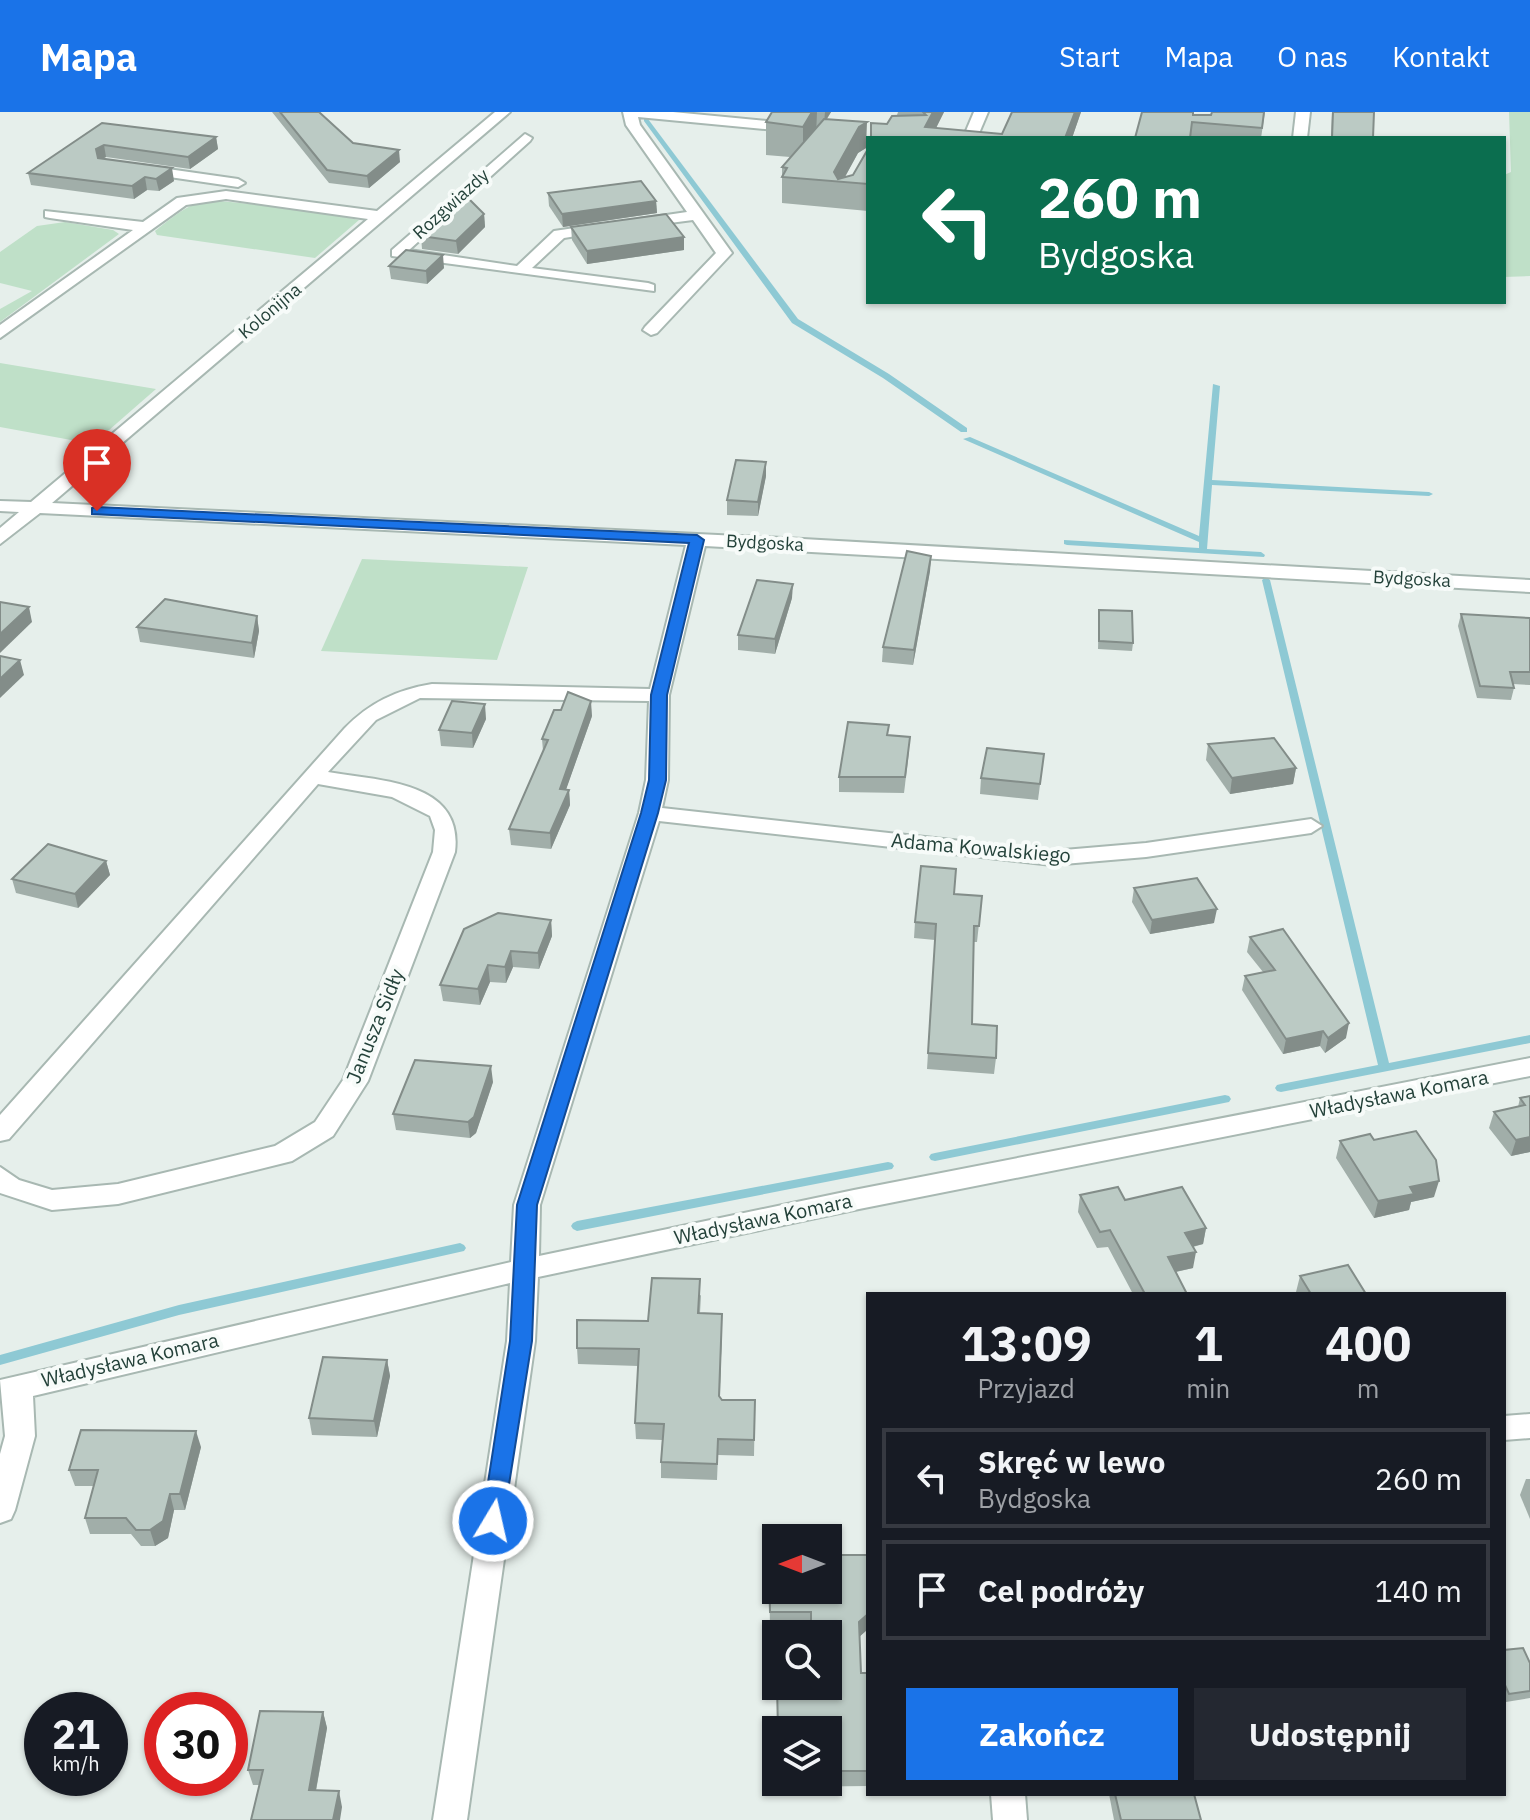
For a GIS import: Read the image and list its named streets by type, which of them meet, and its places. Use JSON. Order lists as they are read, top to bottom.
{
  "streets": {
    "street": [
      "Rozgwiazdy",
      "Kolonijna",
      "Bydgoska",
      "Adama Kowalskiego",
      "Janusza Sidły",
      "Władysława Komara"
    ]
  },
  "crossings": [
    ["Kolonijna", "Bydgoska"]
  ],
  "north": "left",
  "page": {
    "header": "Mapa",
    "nav": [
      "Start",
      "Mapa",
      "O nas",
      "Kontakt"
    ],
    "turn": ["260 m", "Bydgoska"],
    "eta": [
      "13:09",
      "Przyjazd",
      "1",
      "min",
      "400",
      "m"
    ],
    "list": [
      {
        "name": "Skręć w lewo",
        "note": "Bydgoska",
        "value": "260 m"
      },
      {
        "name": "Cel podróży",
        "value": "140 m"
      }
    ],
    "buttons": ["Zakończ", "Udostępnij"],
    "speed": "21 km/h",
    "limit": "30"
  }
}
